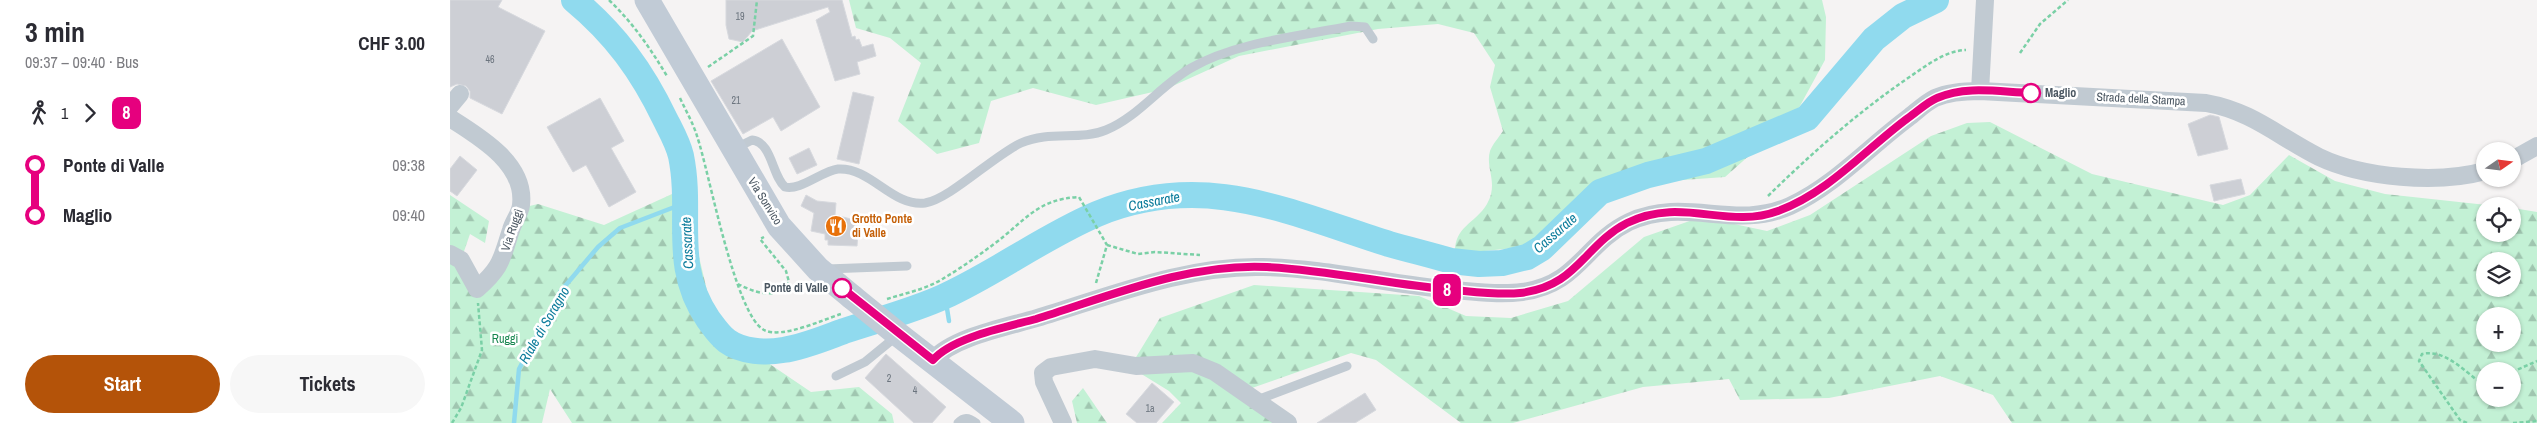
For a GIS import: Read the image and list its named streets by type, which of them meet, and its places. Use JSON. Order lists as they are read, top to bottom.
{
  "streets": {
    "street": ["Strada della Stampa", "Via Sonvico", "Via Ruggì"]
  },
  "crossings": [
    ["Strada della Stampa", "Via Sonvico"]
  ],
  "water": ["Cassarate", "Riale di Soragno"],
  "parks": ["Ruggi"],
  "places": {
    "other": ["Maglio", "Ponte di Valle"],
    "restaurant": ["Grotto Ponte di Valle"]
  },
  "lines": ["bus line 8"],
  "house_numbers": [
    "19",
    "46",
    "21",
    "2",
    "4",
    "1a"
  ],
  "north": "right",
  "page": {
    "heading": ["3 min", "09:37 – 09:40 · Bus", "CHF 3.00"],
    "on_map": "8",
    "legs": ["1", "8"],
    "list": [
      {
        "name": "Ponte di Valle",
        "value": "09:38"
      },
      {
        "name": "Maglio",
        "value": "09:40"
      }
    ],
    "map_buttons": ["+", "−"],
    "buttons": ["Start", "Tickets"]
  }
}
